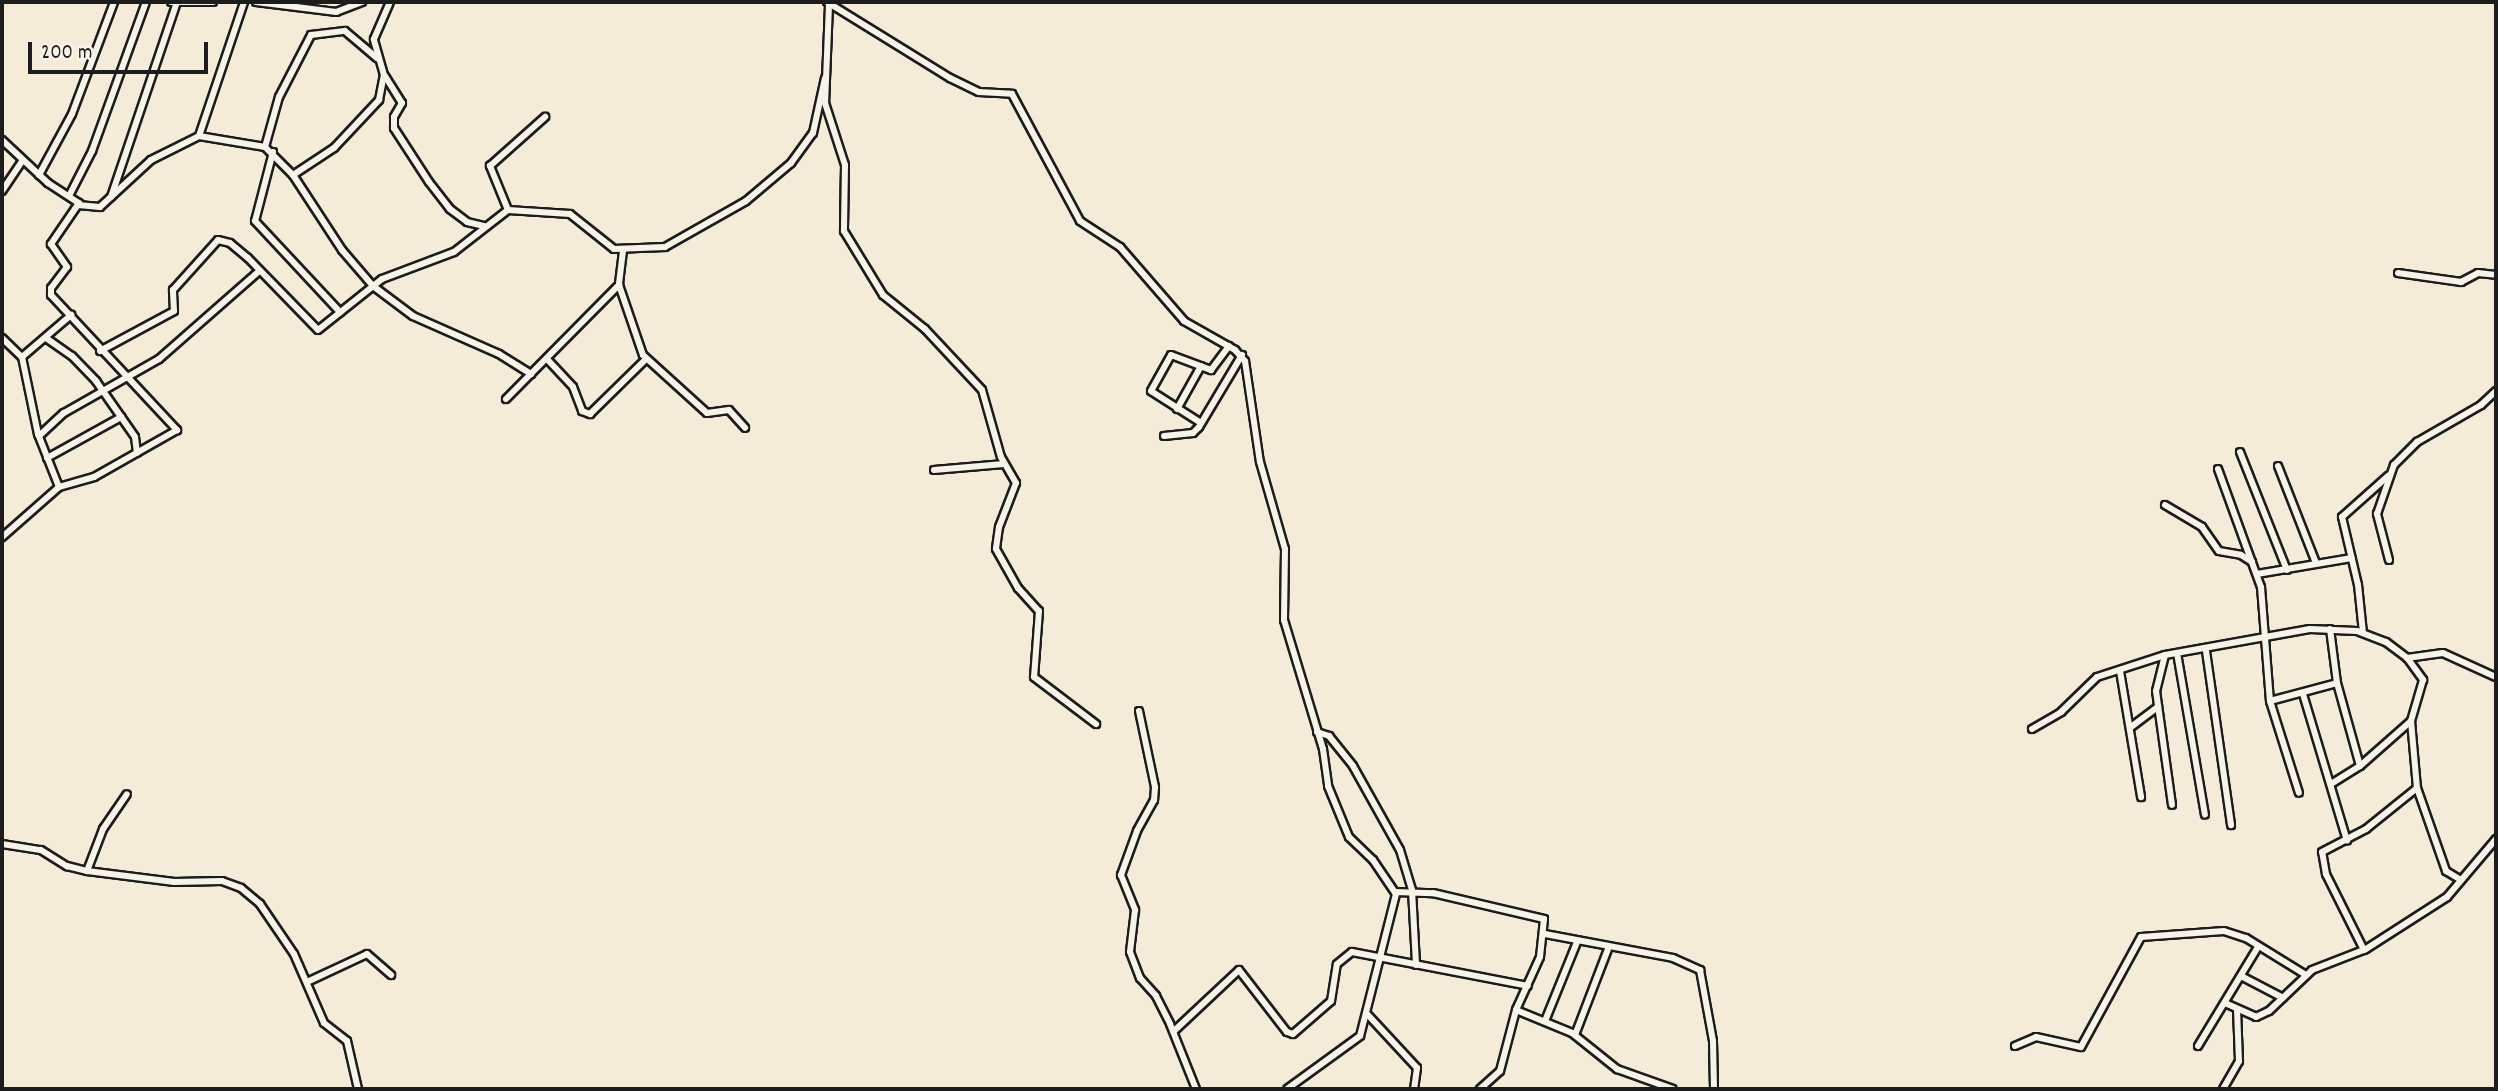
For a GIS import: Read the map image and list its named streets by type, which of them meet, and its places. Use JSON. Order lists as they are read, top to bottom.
{
  "scale_bar": "200 m"
}
